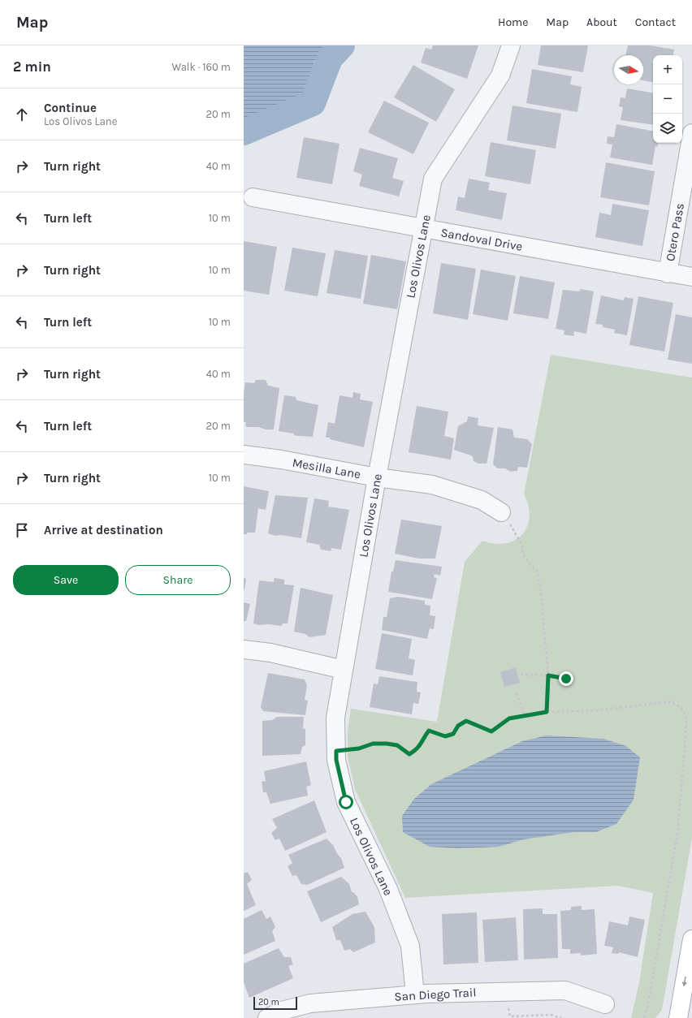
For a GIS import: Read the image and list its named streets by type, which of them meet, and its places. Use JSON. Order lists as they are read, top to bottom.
{
  "streets": {
    "street": [
      "Otero Pass",
      "Sandoval Drive",
      "Los Olivos Lane",
      "Mesilla Lane",
      "San Diego Trail"
    ]
  },
  "crossings": [
    ["Otero Pass", "Sandoval Drive"],
    ["Sandoval Drive", "Los Olivos Lane"],
    ["Los Olivos Lane", "Mesilla Lane"],
    ["Los Olivos Lane", "San Diego Trail"]
  ],
  "scale_bar": "20 m",
  "north": "right",
  "page": {
    "header": "Map",
    "nav": [
      "Home",
      "Map",
      "About",
      "Contact"
    ],
    "heading": ["2 min", "Walk · 160 m"],
    "map_buttons": ["+", "−"],
    "list": [
      ["Continue", "Los Olivos Lane", "20 m"],
      ["Turn right", "40 m"],
      ["Turn left", "10 m"],
      ["Turn right", "10 m"],
      ["Turn left", "10 m"],
      ["Turn right", "40 m"],
      ["Turn left", "20 m"],
      ["Turn right", "10 m"],
      "Arrive at destination"
    ],
    "buttons": ["Save", "Share"],
    "scale": "20 m"
  }
}
